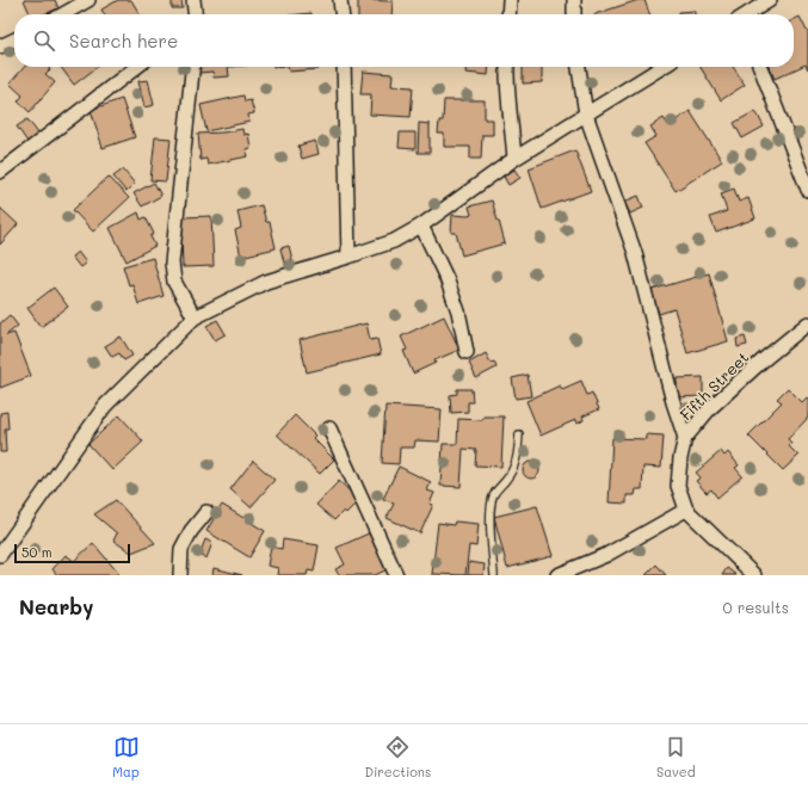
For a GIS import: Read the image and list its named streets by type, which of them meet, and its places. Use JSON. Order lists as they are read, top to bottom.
{
  "streets": {
    "street": ["Fifth Street"]
  },
  "scale_bar": "50 m",
  "page": {
    "search": "Search here",
    "scale": "50 m",
    "heading": ["Nearby", "0 results"],
    "nav": ["Map", "Directions", "Saved"]
  }
}
